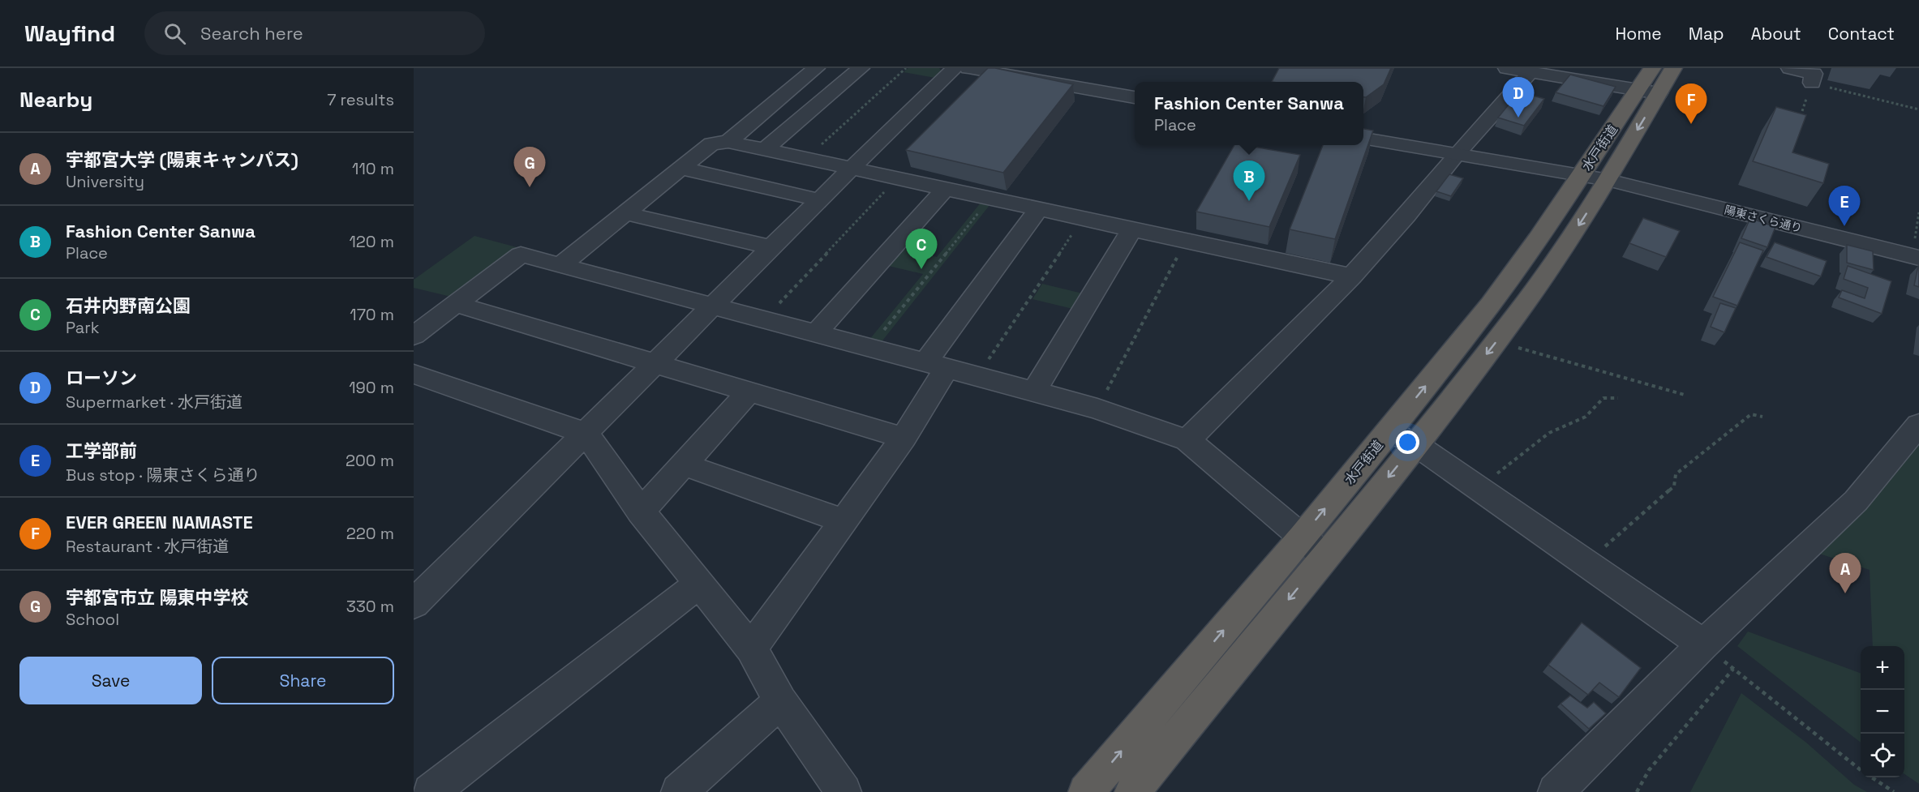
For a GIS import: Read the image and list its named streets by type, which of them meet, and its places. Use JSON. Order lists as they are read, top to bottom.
{
  "streets": {
    "highway": ["水戸街道"],
    "street": ["陽東さくら通り"]
  },
  "crossings": [
    ["水戸街道", "陽東さくら通り"]
  ],
  "page": {
    "header": "Wayfind",
    "search": "Search here",
    "nav": [
      "Home",
      "Map",
      "About",
      "Contact"
    ],
    "heading": ["Nearby", "7 results"],
    "pins": [
      "D",
      "F",
      "G",
      "B",
      "E",
      "C",
      "A"
    ],
    "popup": ["Fashion Center Sanwa", "Place"],
    "list": [
      {
        "mark": "A",
        "name": "宇都宮大学 (陽東キャンパス)",
        "note": "University",
        "value": "110 m"
      },
      {
        "mark": "B",
        "name": "Fashion Center Sanwa",
        "note": "Place",
        "value": "120 m"
      },
      {
        "mark": "C",
        "name": "石井内野南公園",
        "note": "Park",
        "value": "170 m"
      },
      {
        "mark": "D",
        "name": "ローソン",
        "note": "Supermarket · 水戸街道",
        "value": "190 m"
      },
      {
        "mark": "E",
        "name": "工学部前",
        "note": "Bus stop · 陽東さくら通り",
        "value": "200 m"
      },
      {
        "mark": "F",
        "name": "EVER GREEN NAMASTE",
        "note": "Restaurant · 水戸街道",
        "value": "220 m"
      },
      {
        "mark": "G",
        "name": "宇都宮市立 陽東中学校",
        "note": "School",
        "value": "330 m"
      }
    ],
    "buttons": ["Save", "Share"],
    "map_buttons": ["+", "−"]
  }
}
